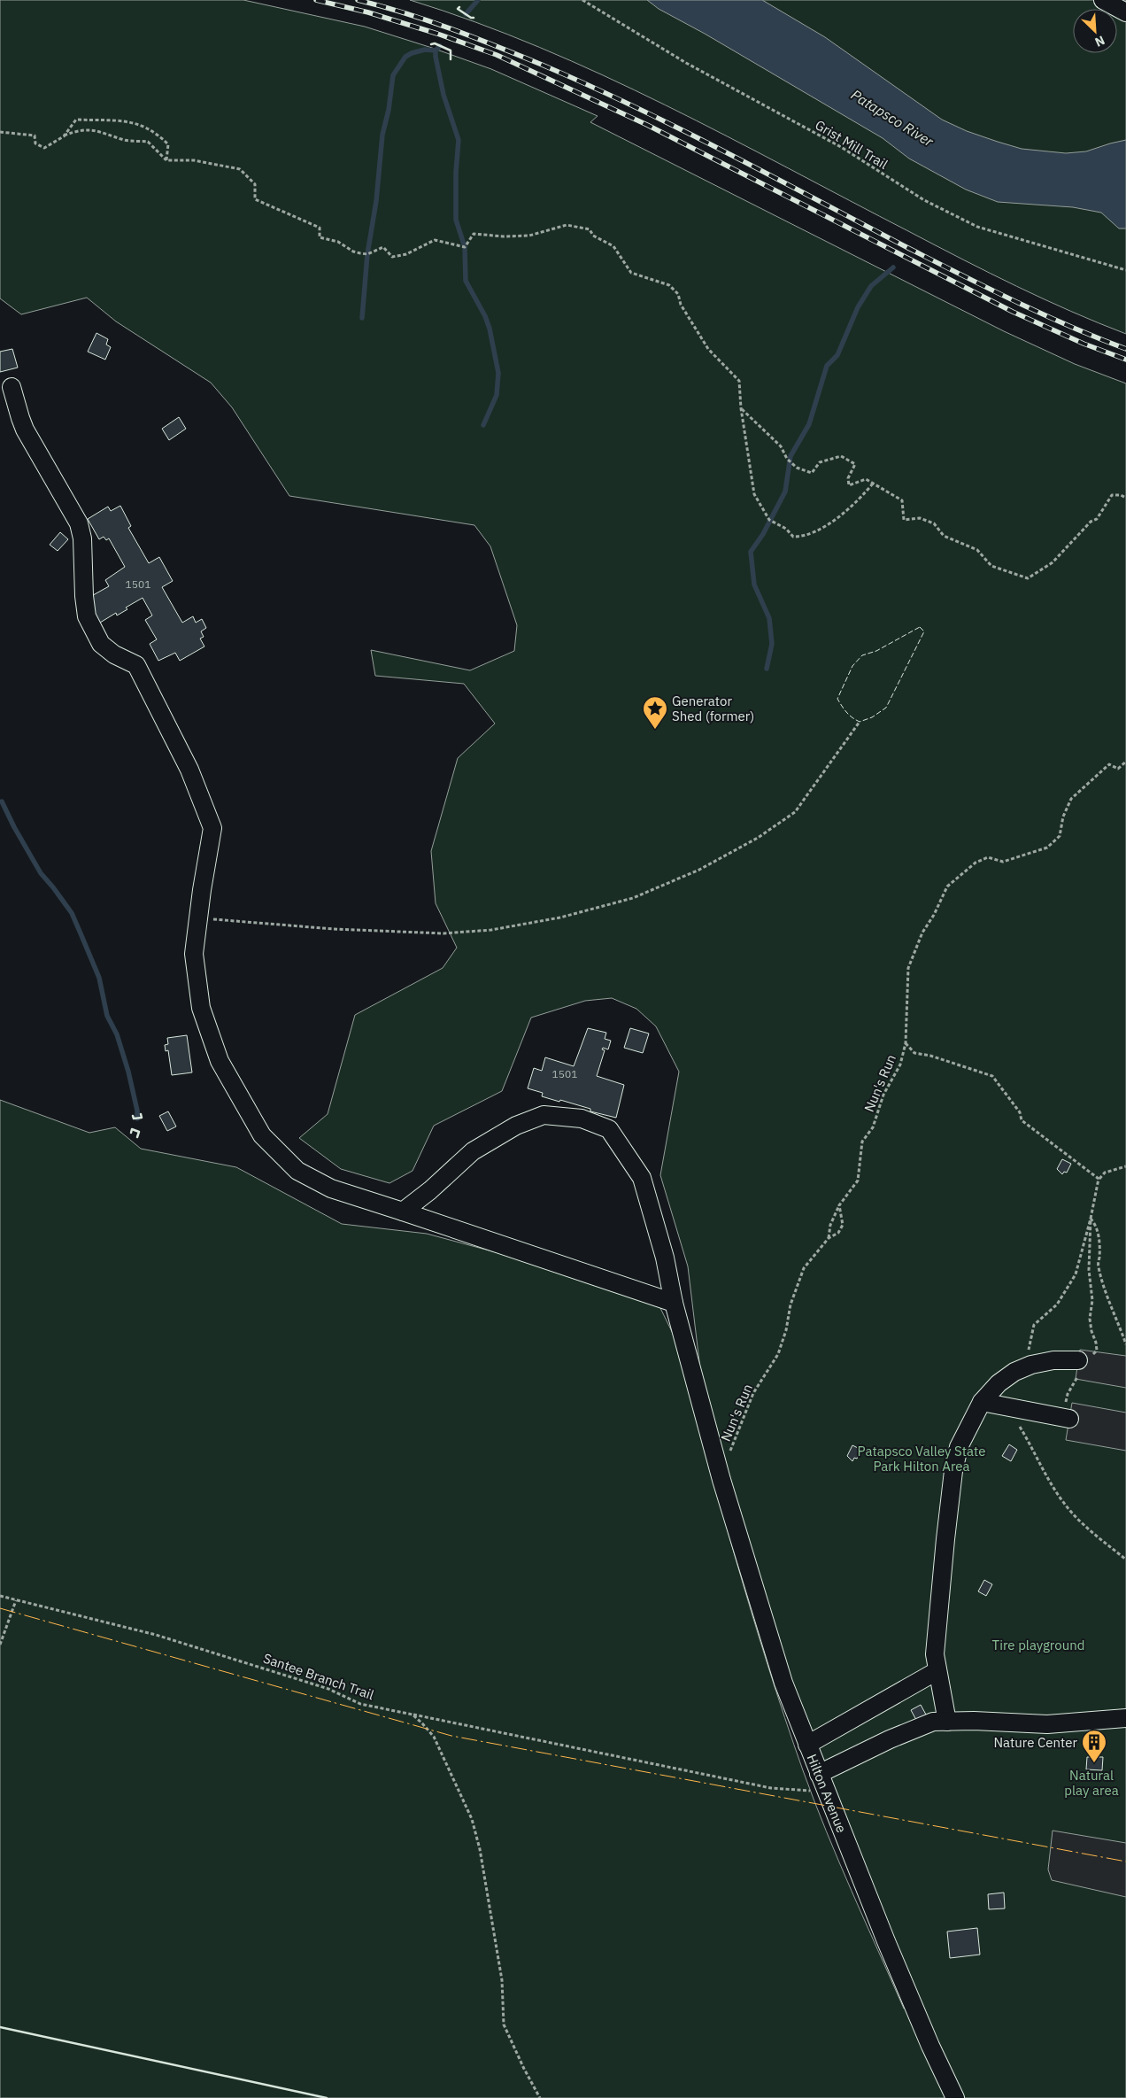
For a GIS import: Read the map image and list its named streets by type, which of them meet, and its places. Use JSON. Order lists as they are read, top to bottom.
{
  "streets": {
    "street": ["Hilton Avenue"],
    "path": ["Grist Mill Trail", "Nun's Run", "Santee Branch Trail"]
  },
  "crossings": [
    ["Nun's Run", "Hilton Avenue"],
    ["Santee Branch Trail", "Hilton Avenue"]
  ],
  "water": ["Patapsco River"],
  "parks": ["Patapsco Valley State Park Hilton Area", "Tire playground", "Natural play area"],
  "places": {
    "place": ["Generator Shed (former)"],
    "building": ["Nature Center"]
  },
  "house_numbers": ["1501", "1501"],
  "north": "bottom right"
}
